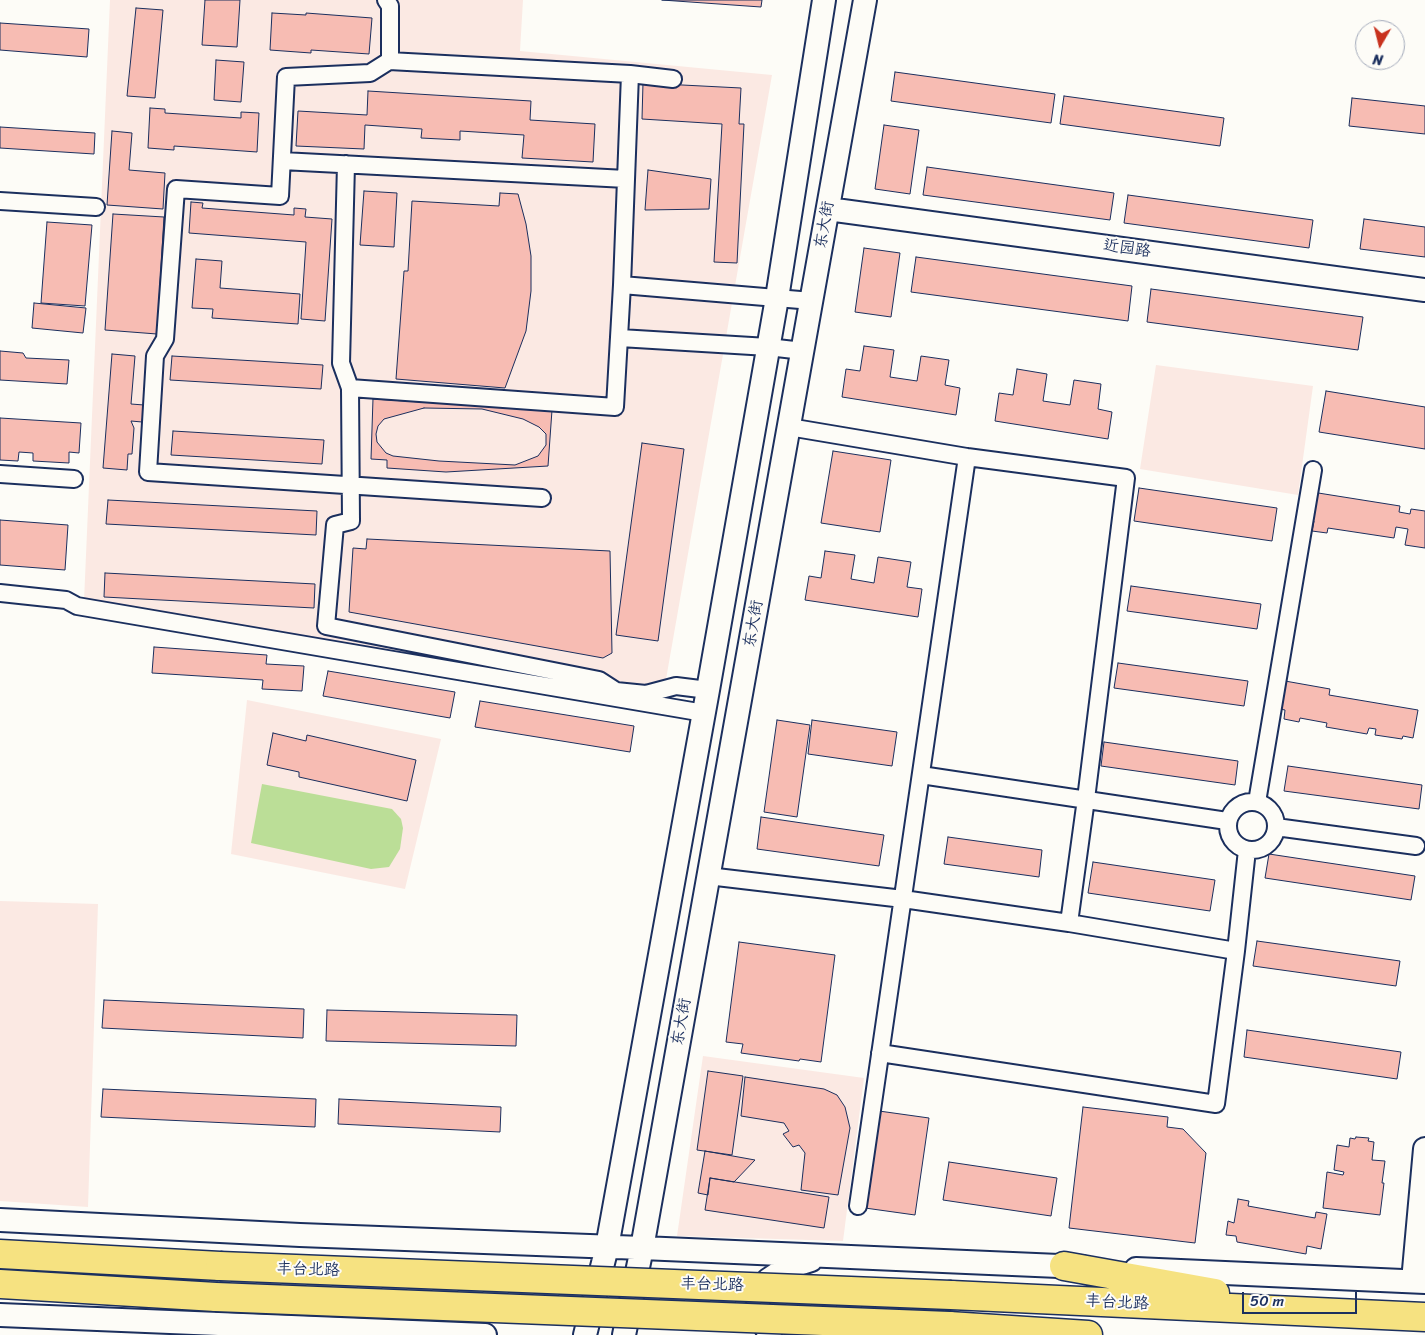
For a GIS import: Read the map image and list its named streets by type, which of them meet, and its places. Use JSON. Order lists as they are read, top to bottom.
{
  "streets": {
    "highway": ["丰台北路"],
    "street": ["东大街", "近园路"]
  },
  "crossings": [
    ["东大街", "近园路"],
    ["东大街", "丰台北路"]
  ],
  "scale_bar": "50 m",
  "north": "bottom"
}
